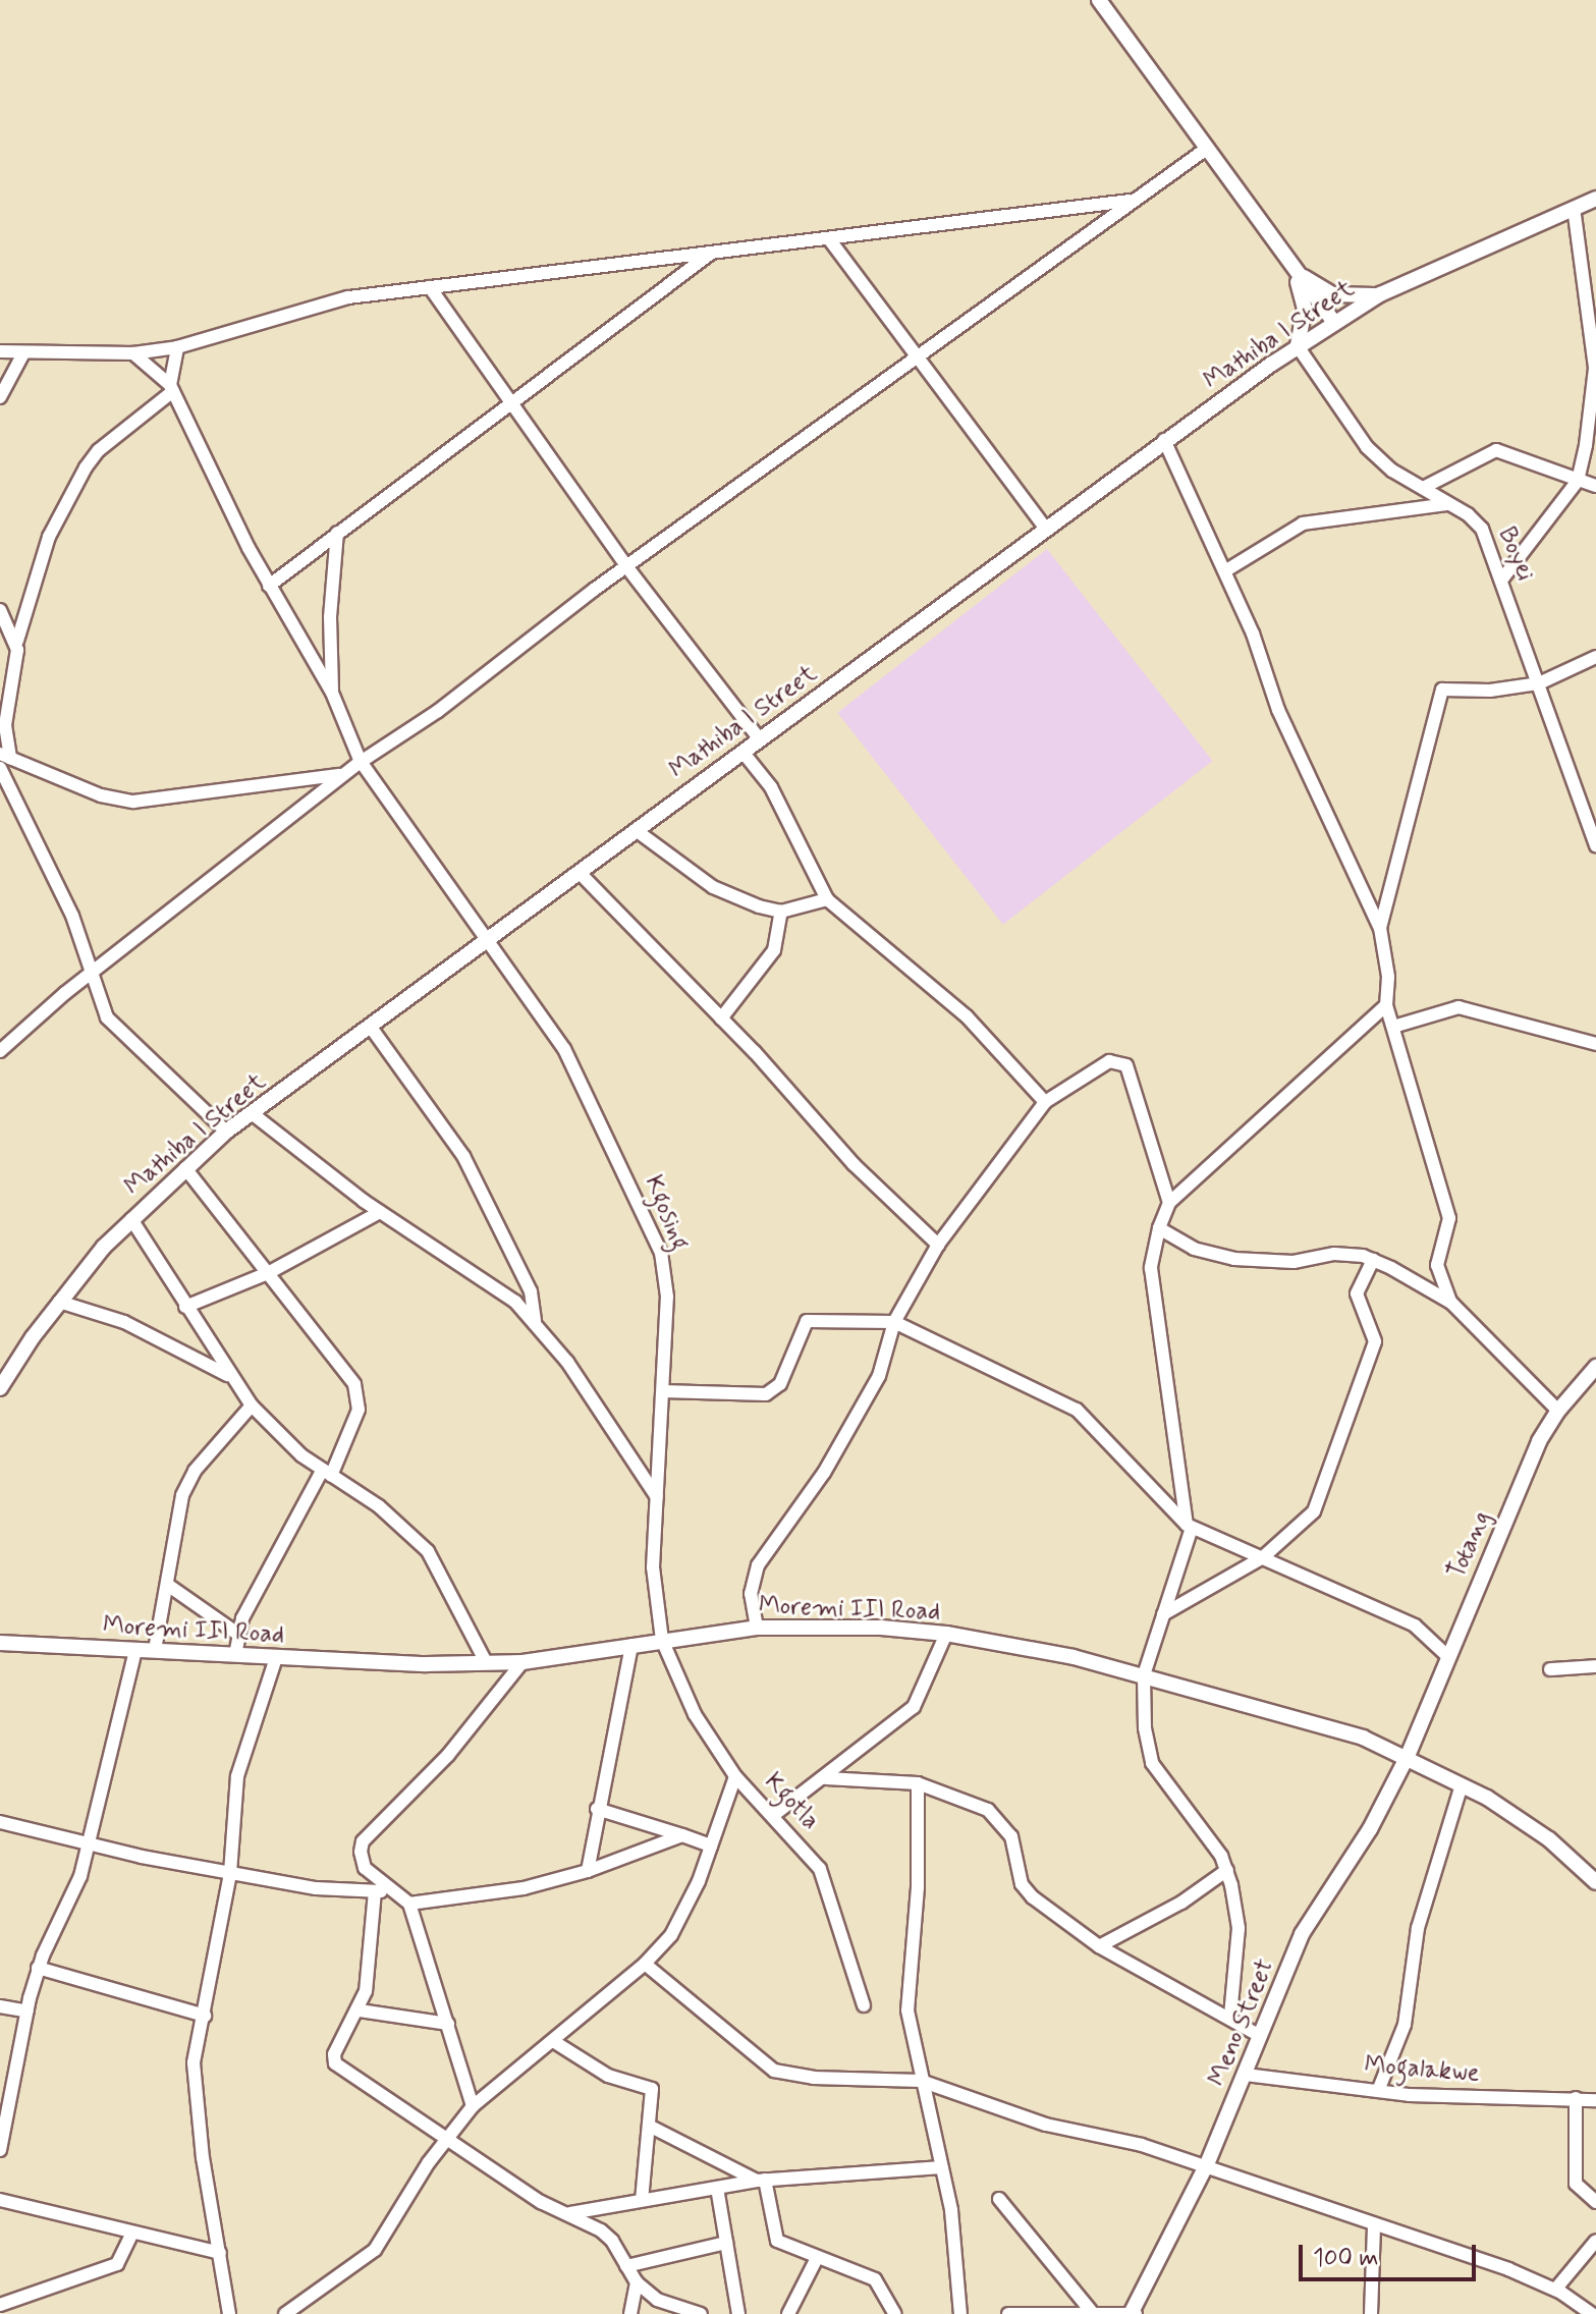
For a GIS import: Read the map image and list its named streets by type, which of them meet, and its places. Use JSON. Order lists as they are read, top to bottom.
{
  "streets": {
    "street": [
      "Mathiba I Street",
      "Boyei",
      "Kgosing",
      "Totang",
      "Moremi III Road",
      "Kgotla",
      "Meno Street",
      "Mogalakwe"
    ]
  },
  "crossings": [
    ["Mathiba I Street", "Boyei"],
    ["Mathiba I Street", "Kgosing"],
    ["Kgosing", "Moremi III Road"],
    ["Kgosing", "Kgotla"],
    ["Totang", "Moremi III Road"],
    ["Totang", "Meno Street"],
    ["Moremi III Road", "Kgotla"],
    ["Moremi III Road", "Meno Street"],
    ["Meno Street", "Mogalakwe"]
  ],
  "scale_bar": "100 m"
}
